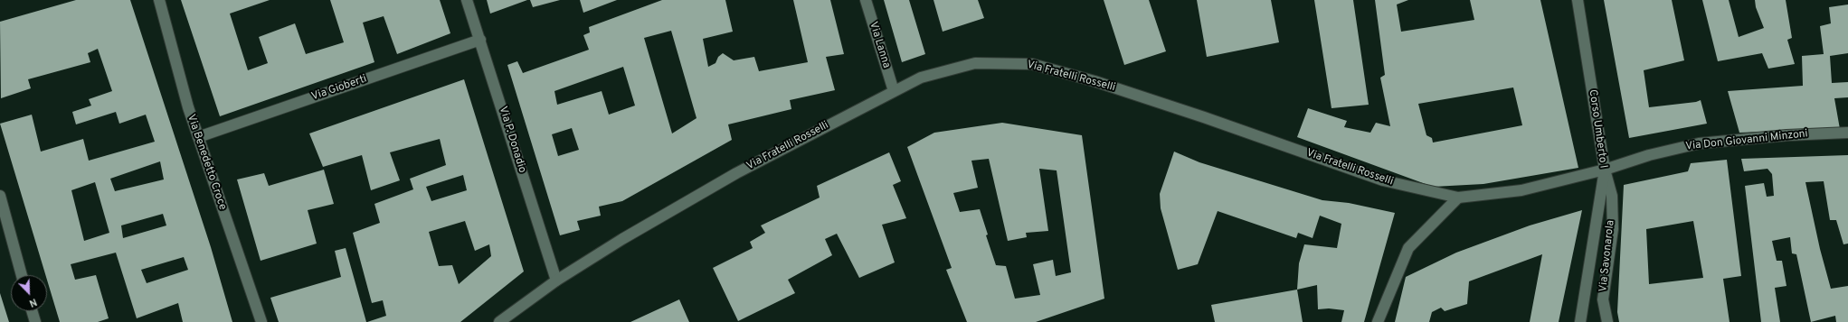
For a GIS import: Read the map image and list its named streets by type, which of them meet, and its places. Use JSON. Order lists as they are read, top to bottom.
{
  "streets": {
    "main road": [
      "Via Lanna",
      "Via Fratelli Rosselli",
      "Via Gioberti",
      "Corso Umberto I",
      "Via P. Donadio",
      "Via Don Giovanni Minzoni",
      "Via Benedetto Croce",
      "Via Savonarola"
    ]
  },
  "crossings": [
    ["Via Lanna", "Via Fratelli Rosselli"],
    ["Via Fratelli Rosselli", "Corso Umberto I"],
    ["Via Fratelli Rosselli", "Via P. Donadio"],
    ["Via Fratelli Rosselli", "Via Don Giovanni Minzoni"],
    ["Via Fratelli Rosselli", "Via Savonarola"],
    ["Via Gioberti", "Via P. Donadio"],
    ["Via Gioberti", "Via Benedetto Croce"],
    ["Corso Umberto I", "Via Don Giovanni Minzoni"],
    ["Corso Umberto I", "Via Savonarola"],
    ["Via Don Giovanni Minzoni", "Via Savonarola"]
  ],
  "north": "bottom right"
}
